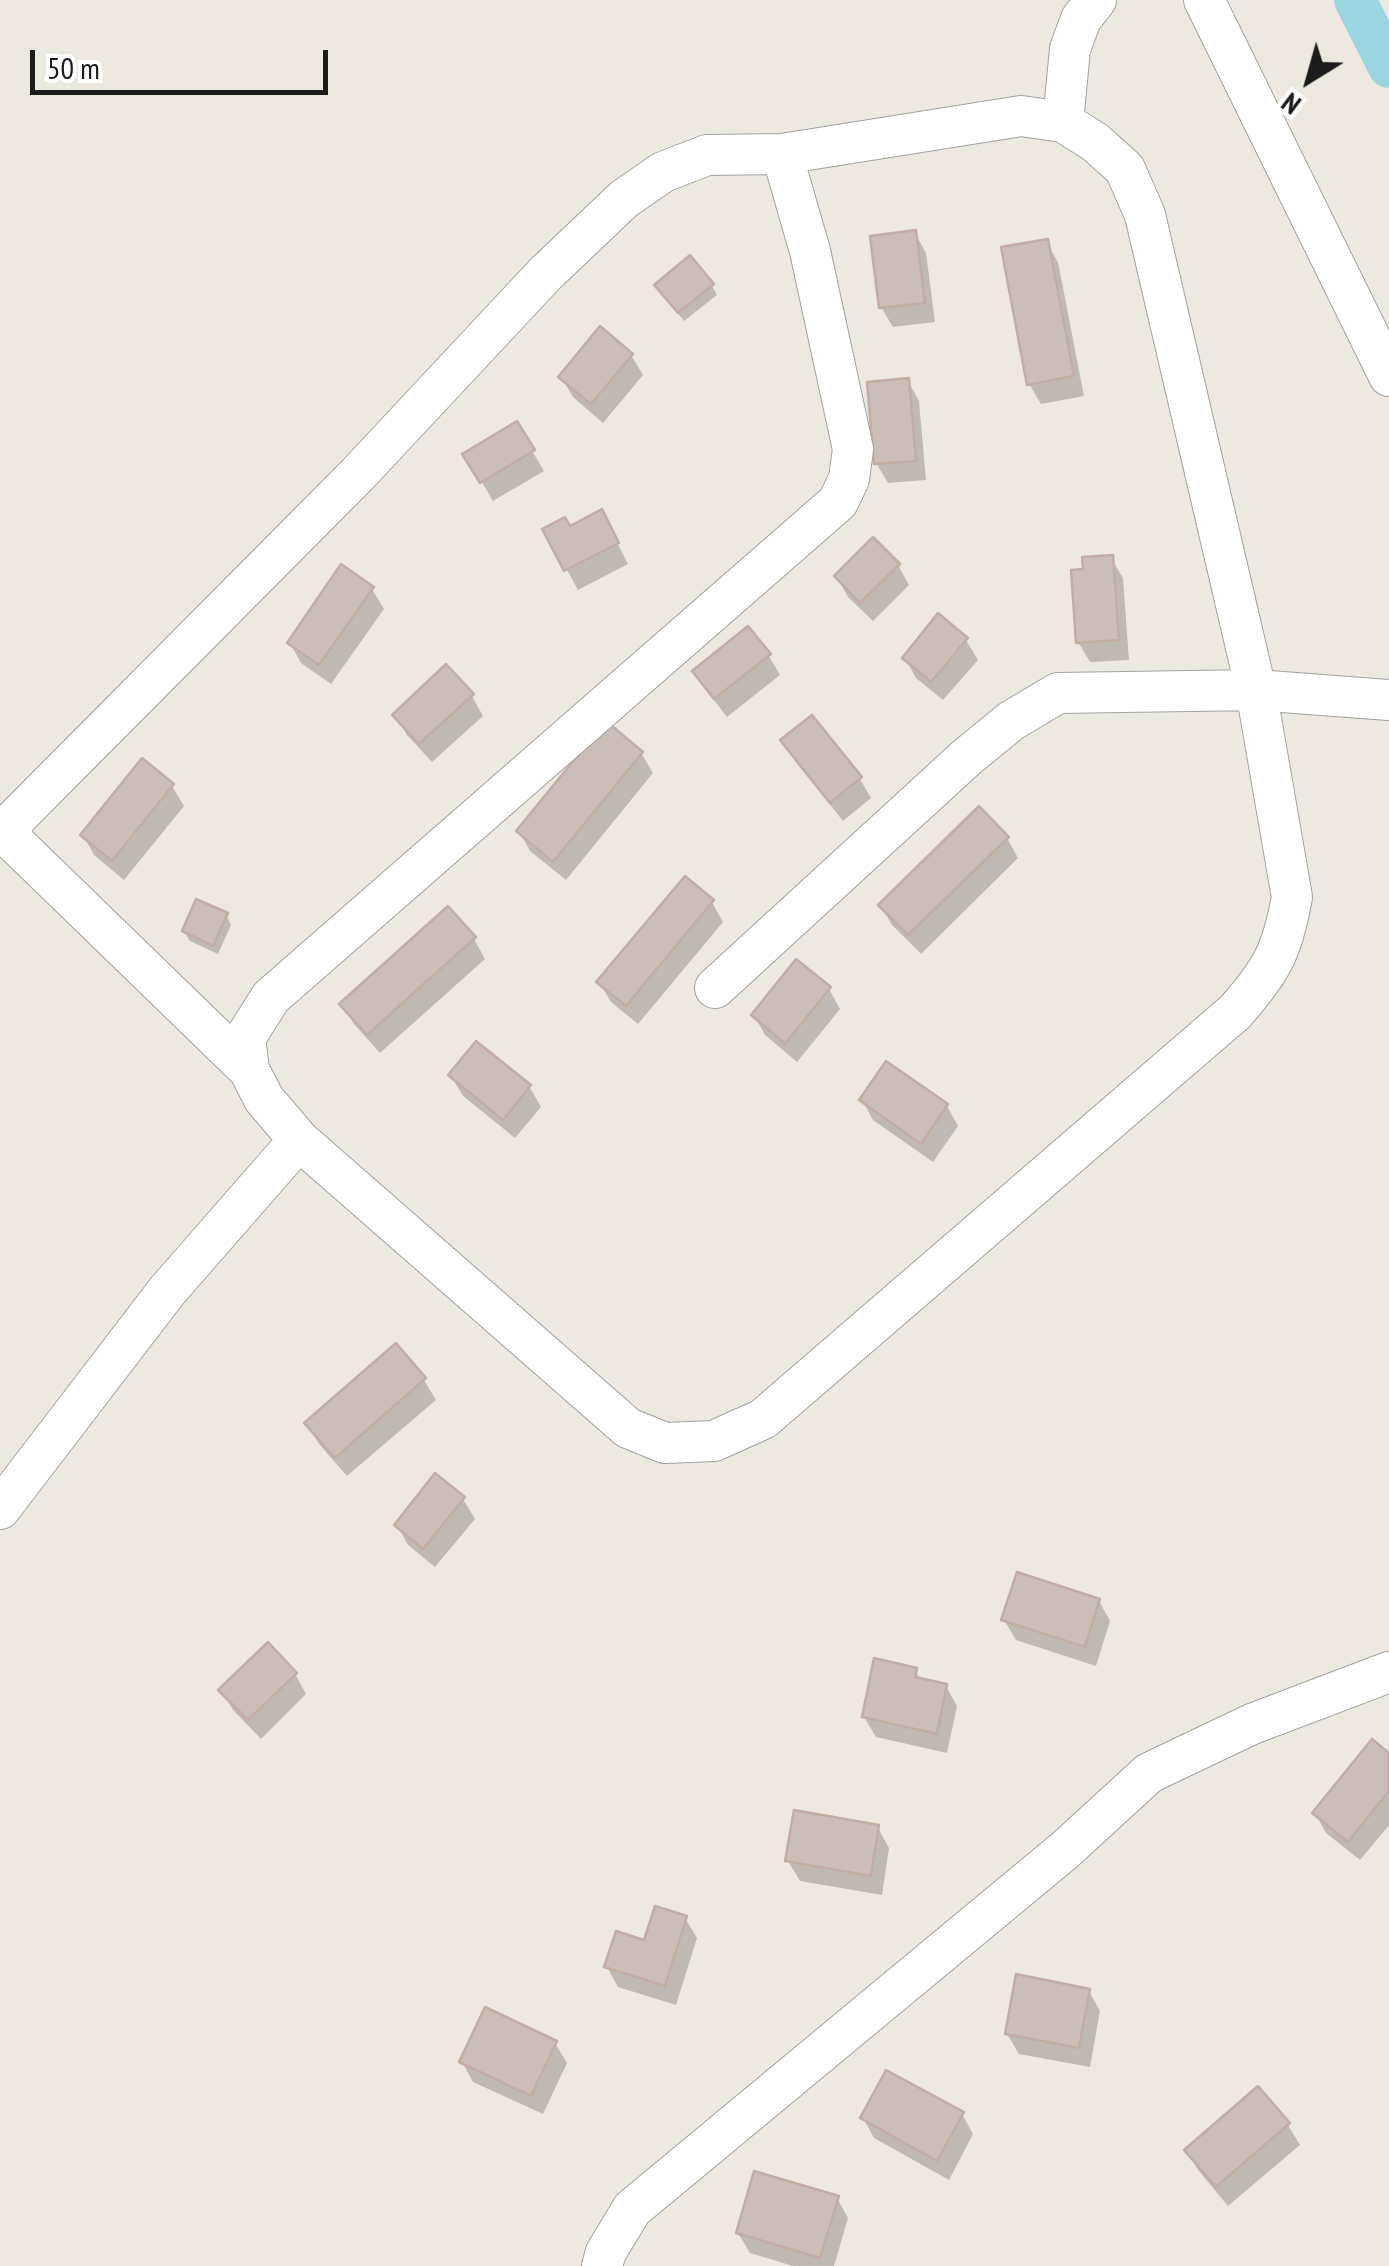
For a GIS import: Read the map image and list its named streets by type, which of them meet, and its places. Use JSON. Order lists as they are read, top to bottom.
{
  "scale_bar": "50 m",
  "north": "bottom left"
}
